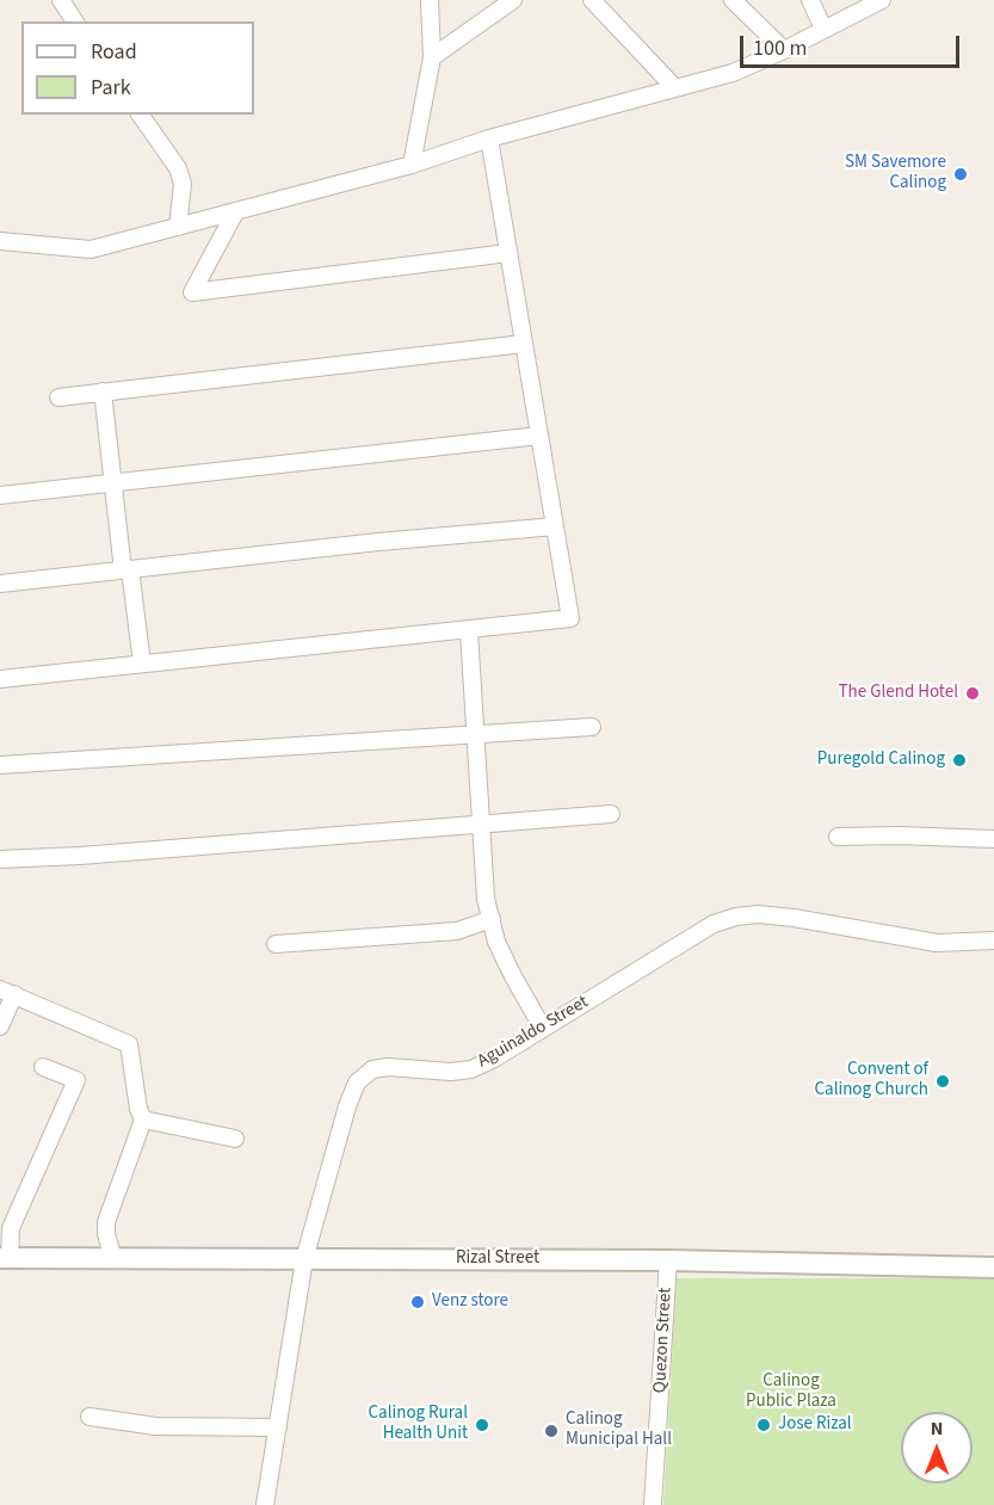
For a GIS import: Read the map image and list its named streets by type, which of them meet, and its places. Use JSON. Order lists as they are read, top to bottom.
{
  "streets": {
    "street": ["Aguinaldo Street", "Rizal Street", "Quezon Street"]
  },
  "crossings": [
    ["Aguinaldo Street", "Rizal Street"],
    ["Rizal Street", "Quezon Street"]
  ],
  "parks": ["Calinog Public Plaza"],
  "places": [
    "SM Savemore Calinog",
    "The Glend Hotel",
    "Puregold Calinog",
    "Convent of Calinog Church",
    "Venz store",
    "Calinog Rural Health Unit",
    "Jose Rizal",
    "Calinog Municipal Hall"
  ],
  "legend": ["Road", "Park"],
  "scale_bar": "100 m",
  "north": "top"
}
